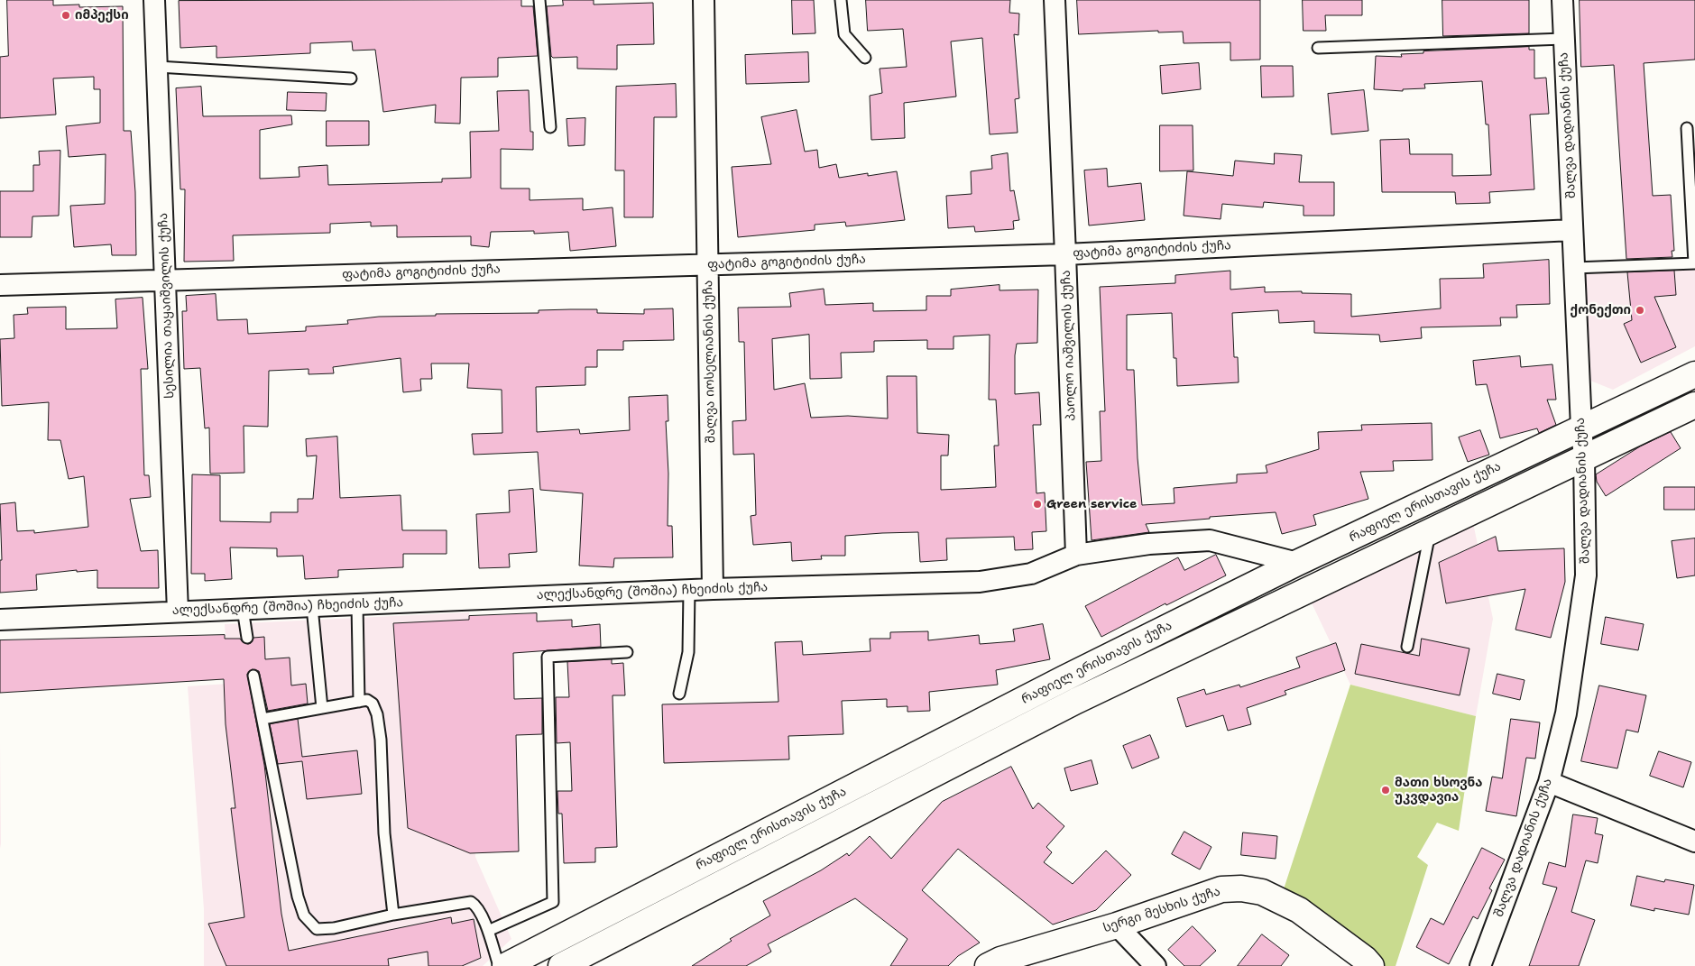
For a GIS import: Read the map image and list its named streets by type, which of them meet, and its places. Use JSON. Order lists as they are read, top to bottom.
{
  "streets": {
    "main road": ["რაფიელ ერისთავის ქუჩა", "სერგი მესხის ქუჩა"],
    "street": [
      "შალვა დადიანის ქუჩა",
      "ფატიმა გოგიტიძის ქუჩა",
      "სესილია თაყაიშვილის ქუჩა",
      "პაოლო იაშვილის ქუჩა",
      "შალვა იოსელიანის ქუჩა",
      "ალექსანდრე (შოშია) ჩხეიძის ქუჩა"
    ]
  },
  "crossings": [
    ["შალვა დადიანის ქუჩა", "ფატიმა გოგიტიძის ქუჩა"],
    ["შალვა დადიანის ქუჩა", "რაფიელ ერისთავის ქუჩა"],
    ["ფატიმა გოგიტიძის ქუჩა", "სესილია თაყაიშვილის ქუჩა"],
    ["ფატიმა გოგიტიძის ქუჩა", "პაოლო იაშვილის ქუჩა"],
    ["ფატიმა გოგიტიძის ქუჩა", "შალვა იოსელიანის ქუჩა"],
    ["სესილია თაყაიშვილის ქუჩა", "ალექსანდრე (შოშია) ჩხეიძის ქუჩა"],
    ["პაოლო იაშვილის ქუჩა", "ალექსანდრე (შოშია) ჩხეიძის ქუჩა"],
    ["შალვა იოსელიანის ქუჩა", "ალექსანდრე (შოშია) ჩხეიძის ქუჩა"],
    ["რაფიელ ერისთავის ქუჩა", "ალექსანდრე (შოშია) ჩხეიძის ქუჩა"]
  ],
  "places": [
    "იმპექსი",
    "ქონექთი",
    "Green service",
    "მათი ხსოვნა უკვდავია"
  ]
}
